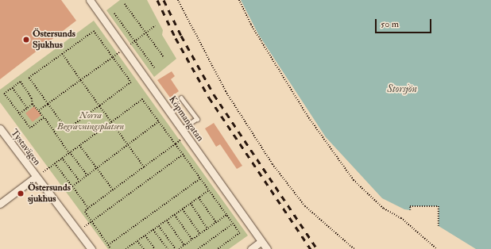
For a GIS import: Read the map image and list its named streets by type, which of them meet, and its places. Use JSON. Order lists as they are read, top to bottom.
{
  "streets": {
    "street": ["Köpmangatan", "Tystavägen"]
  },
  "water": ["Storsjön"],
  "parks": ["Norra Begravningsplatsen"],
  "places": ["Östersunds Sjukhus", "Östersunds sjukhus"],
  "scale_bar": "50 m"
}
